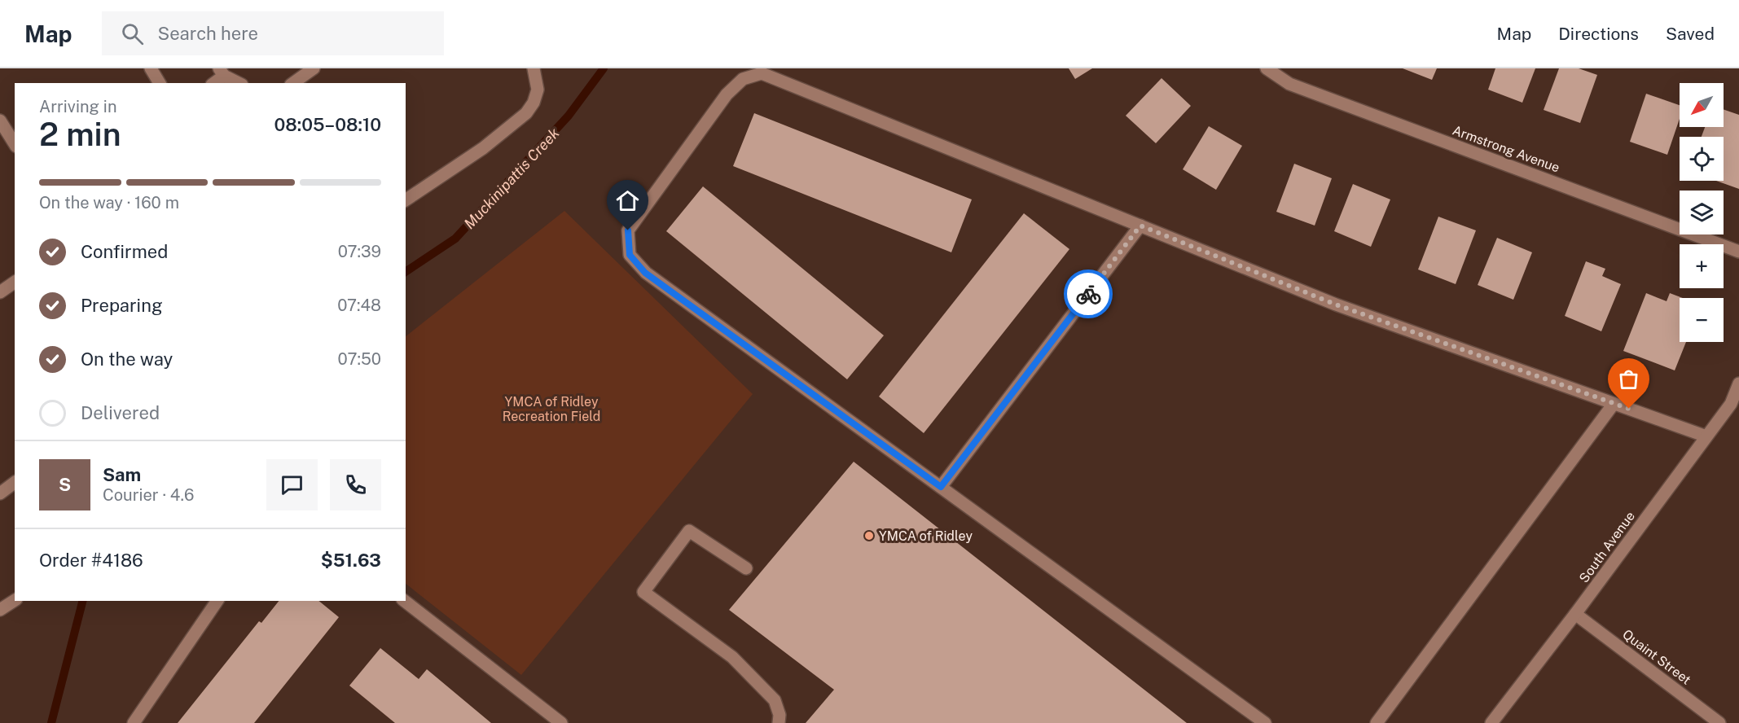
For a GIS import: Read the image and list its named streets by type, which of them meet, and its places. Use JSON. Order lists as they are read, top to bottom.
{
  "streets": {
    "street": ["Armstrong Avenue", "South Avenue", "Quaint Street"]
  },
  "crossings": [
    ["South Avenue", "Quaint Street"]
  ],
  "water": ["Muckinipattis Creek"],
  "parks": ["YMCA of Ridley Recreation Field"],
  "places": ["YMCA of Ridley"],
  "north": "bottom left",
  "page": {
    "header": "Map",
    "search": "Search here",
    "nav": ["Map", "Directions", "Saved"],
    "map_buttons": ["+", "−"],
    "heading": ["2 min", "Arriving in", "08:05–08:10"],
    "panel": [
      "Sam",
      "Courier · 4.6",
      "Order #4186",
      "$51.63"
    ],
    "bar": "On the way · 160 m",
    "list": [
      ["Confirmed", "07:39"],
      ["Preparing", "07:48"],
      ["On the way", "07:50"],
      "Delivered"
    ],
    "round": "S"
  }
}
